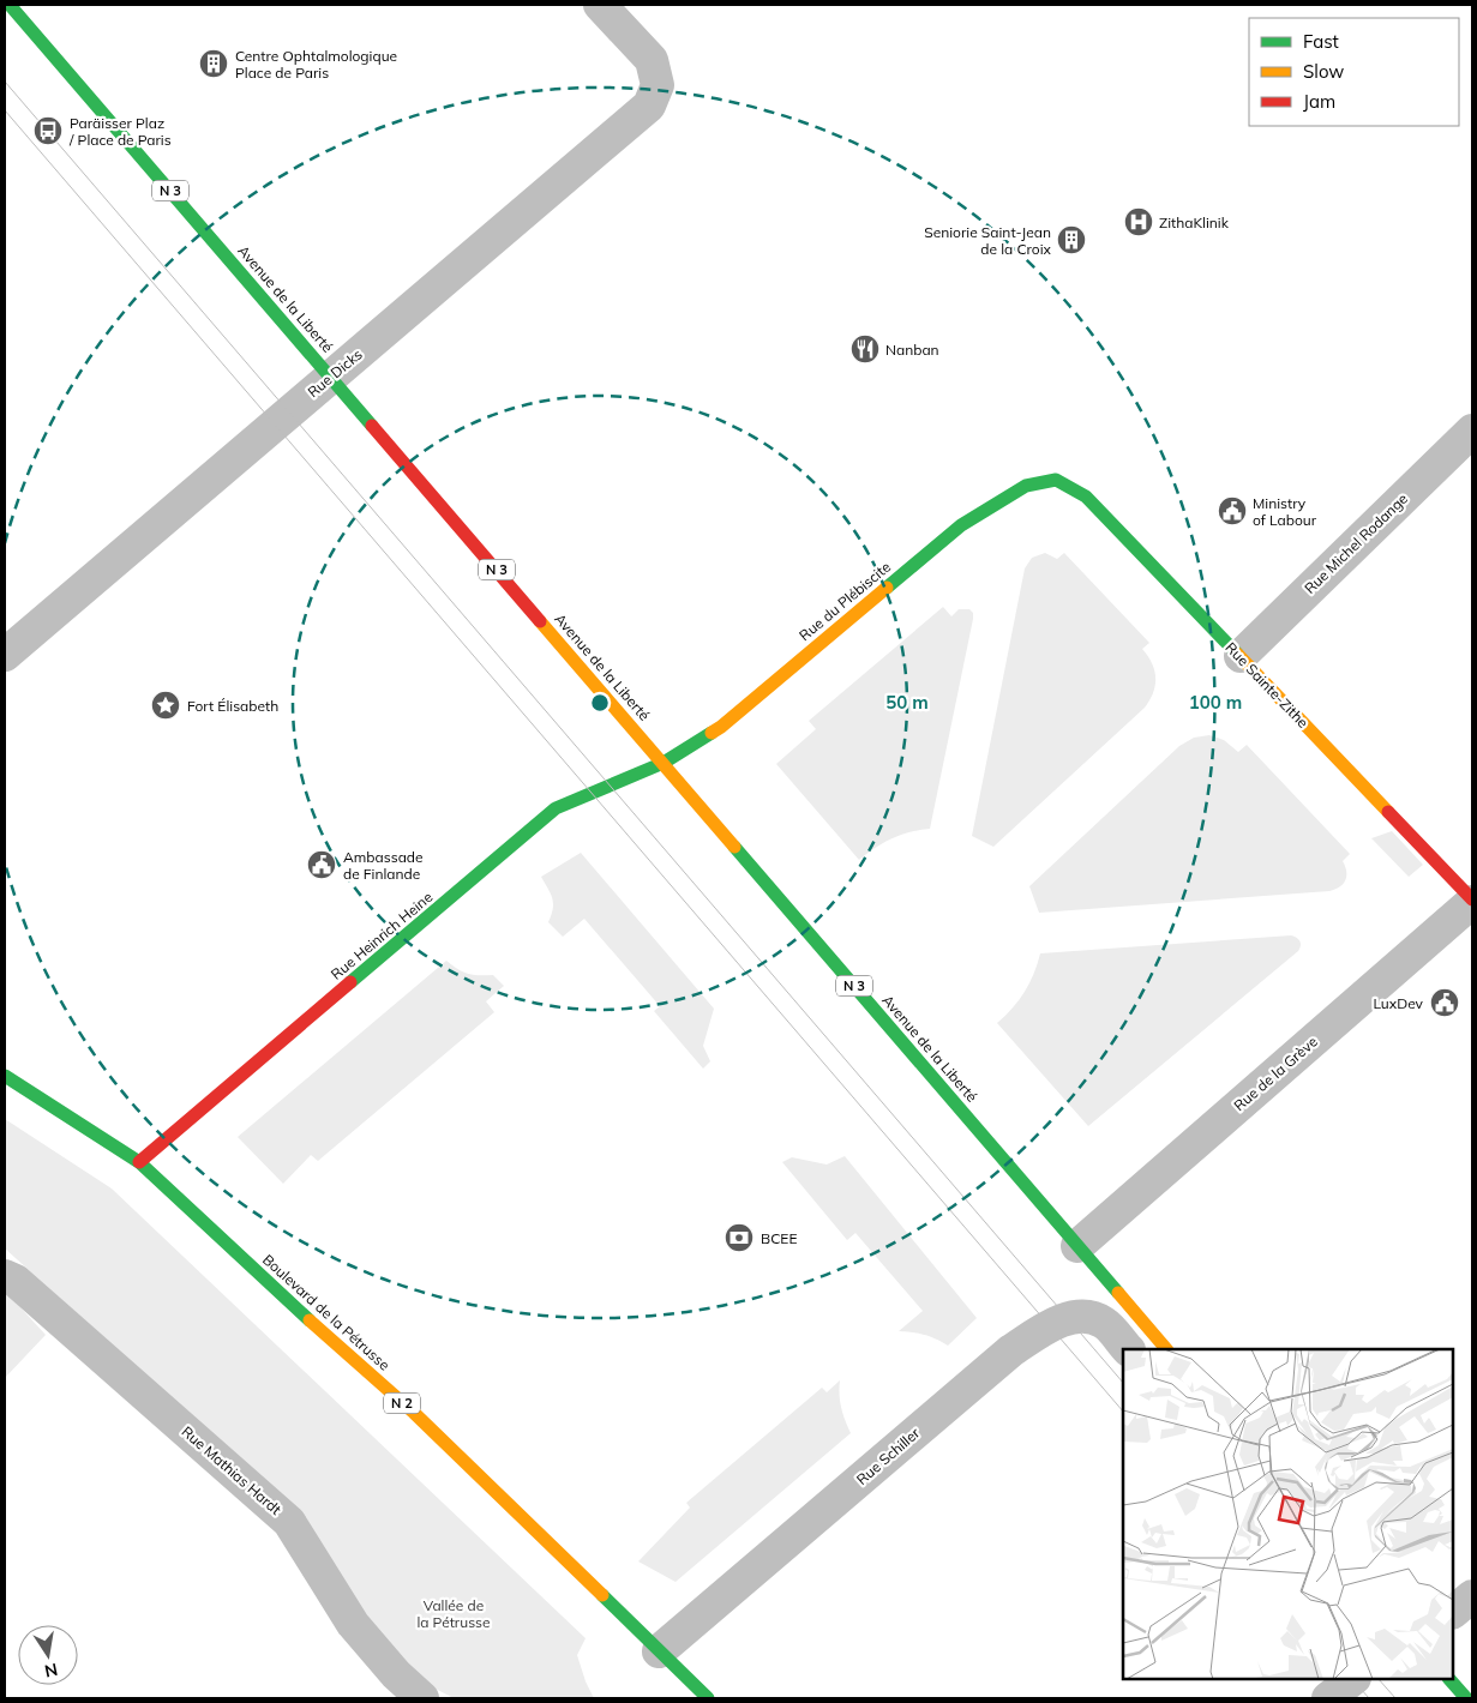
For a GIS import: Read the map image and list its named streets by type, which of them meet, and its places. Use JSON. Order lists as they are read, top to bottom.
{
  "streets": {
    "main road": [
      "N 3",
      "Avenue de la Liberté",
      "Rue du Plébiscite",
      "Rue Sainte-Zithe",
      "Rue Heinrich Heine",
      "Boulevard de la Pétrusse",
      "N 2"
    ],
    "street": [
      "Rue Dicks",
      "Rue Michel Rodange",
      "Rue de la Grève",
      "Rue Schiller",
      "Rue Mathias Hardt"
    ]
  },
  "crossings": [
    ["Avenue de la Liberté", "Rue Dicks"],
    ["Avenue de la Liberté", "Rue du Plébiscite"],
    ["Avenue de la Liberté", "Rue Heinrich Heine"],
    ["Avenue de la Liberté", "Rue de la Grève"],
    ["Rue Michel Rodange", "Rue Sainte-Zithe"],
    ["Rue du Plébiscite", "Rue Sainte-Zithe"],
    ["Rue du Plébiscite", "Rue Heinrich Heine"],
    ["Rue Sainte-Zithe", "Rue de la Grève"],
    ["Rue Heinrich Heine", "Boulevard de la Pétrusse"],
    ["Boulevard de la Pétrusse", "Rue Schiller"]
  ],
  "parks": ["Vallée de la Pétrusse"],
  "places": {
    "building": ["Centre Ophtalmologique Place de Paris", "Seniorie Saint-Jean de la Croix"],
    "bus stop": ["Paräisser Plaz / Place de Paris"],
    "hospital": ["ZithaKlinik"],
    "restaurant": ["Nanban"],
    "public building": ["Ministry of Labour", "Ambassade de Finlande", "LuxDev"],
    "place": ["Fort Élisabeth"],
    "bank": ["BCEE"]
  },
  "legend": ["Fast", "Slow", "Jam"],
  "north": "bottom",
  "rings": ["50 m", "100 m"]
}
